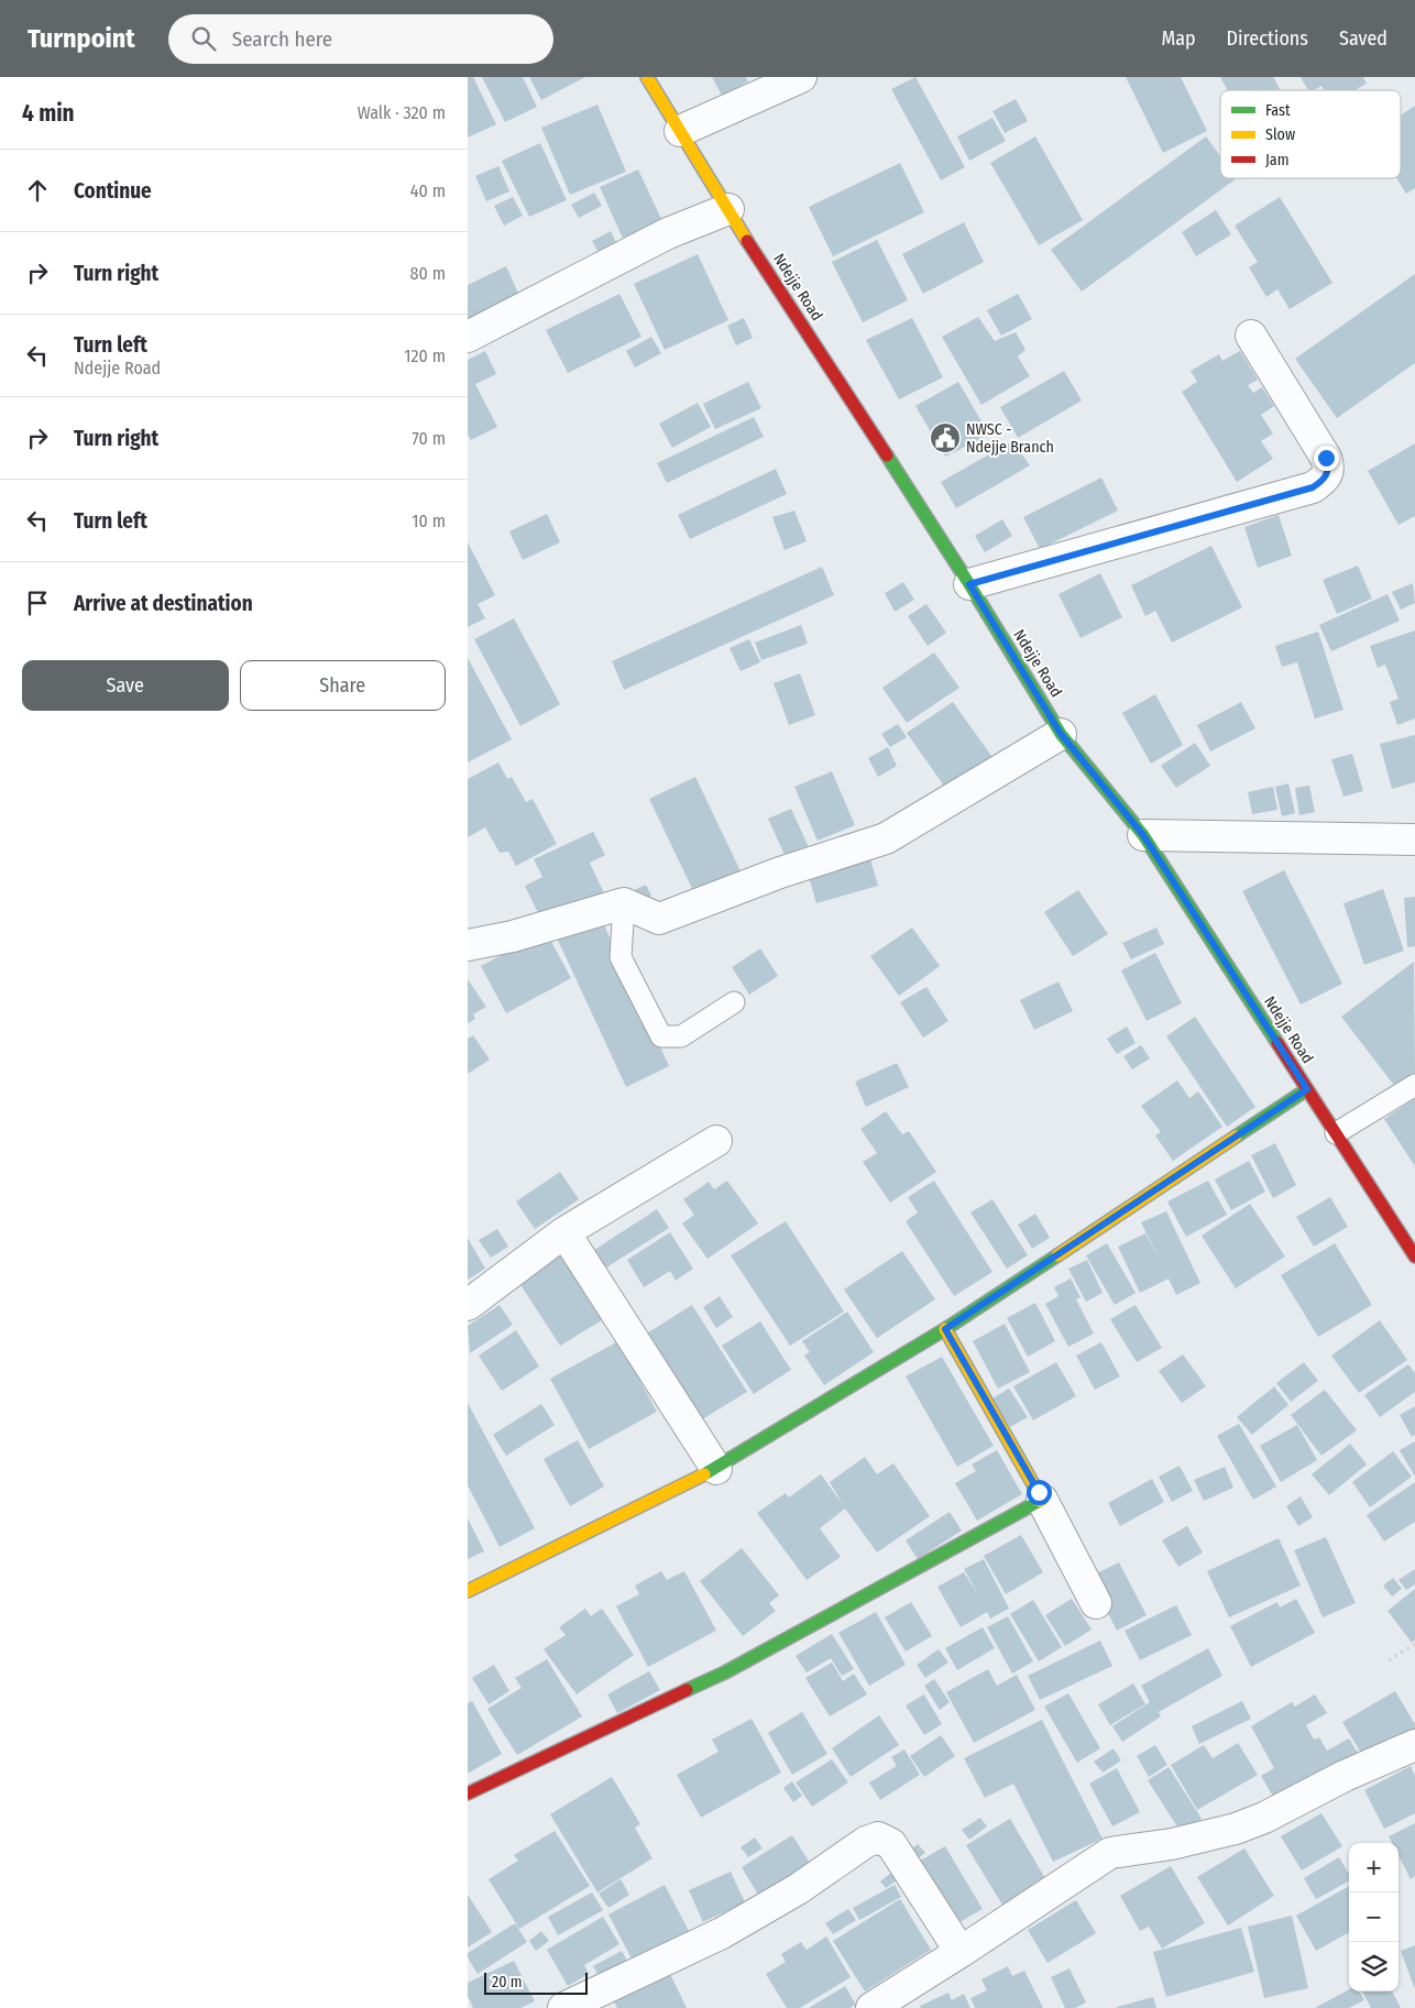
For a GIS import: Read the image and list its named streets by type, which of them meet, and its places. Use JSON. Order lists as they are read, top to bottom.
{
  "streets": {
    "street": ["Ndejje Road"]
  },
  "places": {
    "public building": ["NWSC - Ndejje Branch"]
  },
  "legend": ["Fast", "Slow", "Jam"],
  "scale_bar": "20 m",
  "page": {
    "header": "Turnpoint",
    "search": "Search here",
    "nav": ["Map", "Directions", "Saved"],
    "heading": ["4 min", "Walk · 320 m"],
    "list": [
      ["Continue", "40 m"],
      ["Turn right", "80 m"],
      ["Turn left", "Ndejje Road", "120 m"],
      ["Turn right", "70 m"],
      ["Turn left", "10 m"],
      "Arrive at destination"
    ],
    "buttons": ["Save", "Share"],
    "map_buttons": ["+", "−"],
    "scale": "20 m"
  }
}
